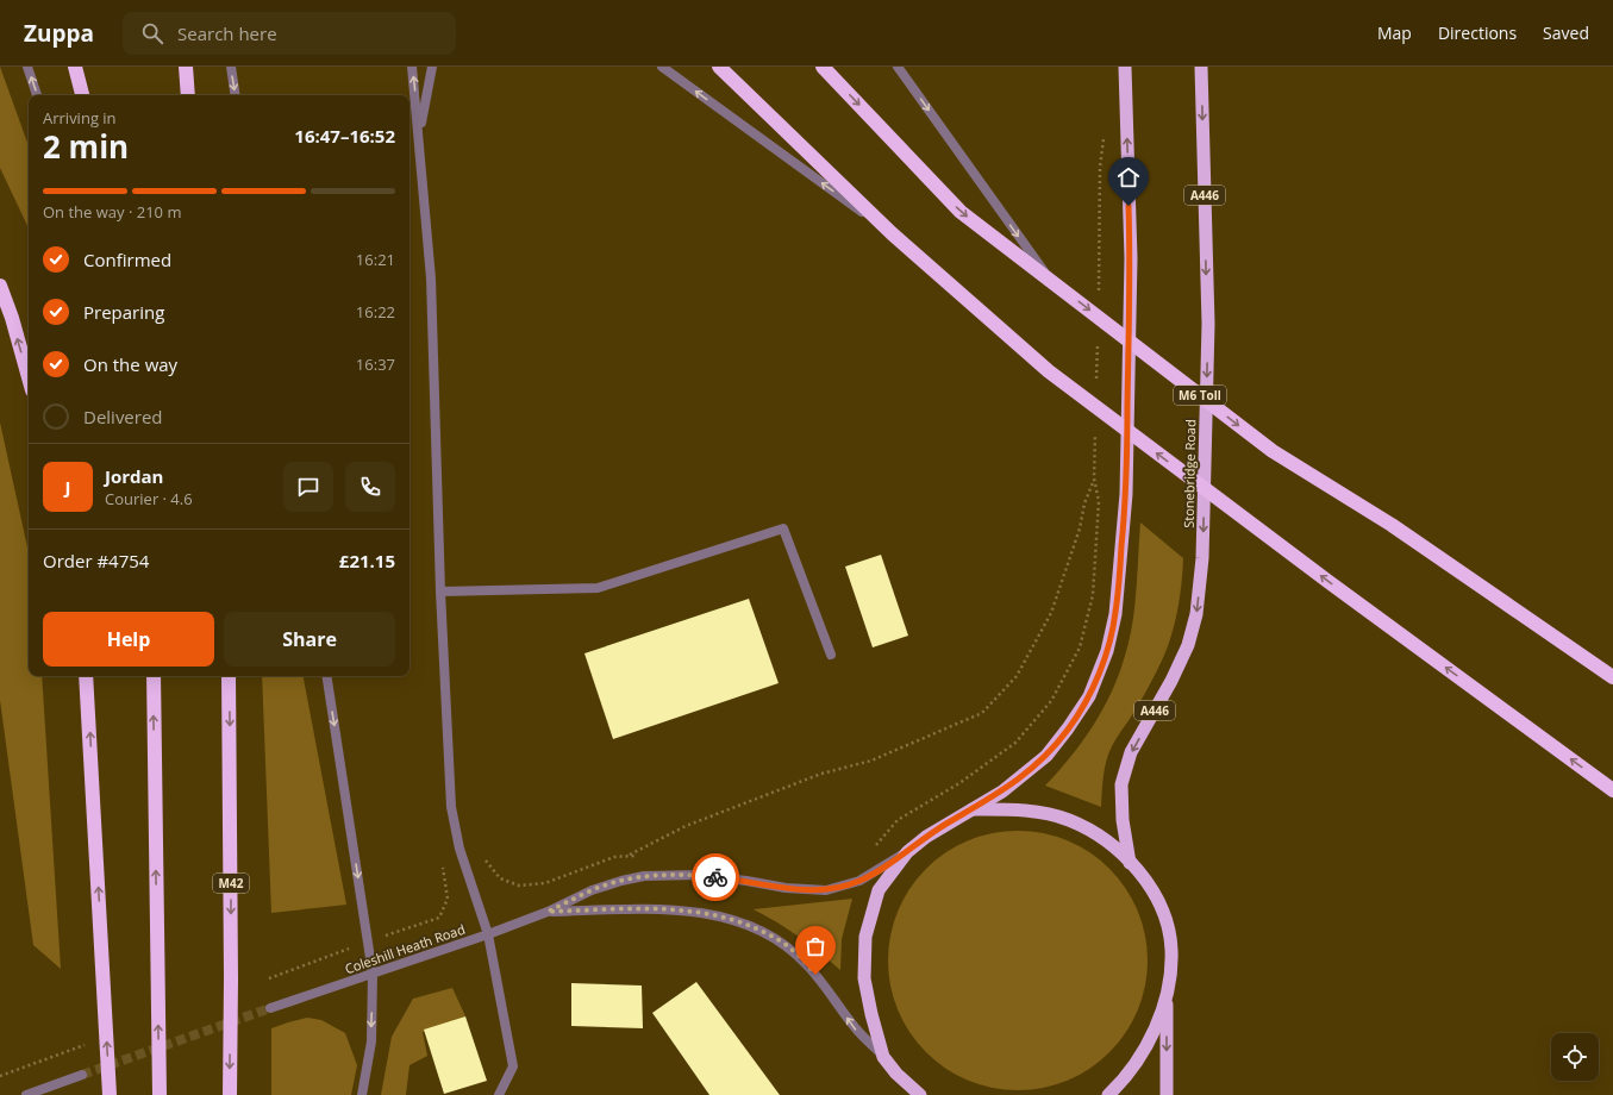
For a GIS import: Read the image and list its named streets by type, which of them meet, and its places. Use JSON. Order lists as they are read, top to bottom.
{
  "streets": {
    "highway": [
      "A446",
      "M6 Toll",
      "Stonebridge Road",
      "M42"
    ],
    "street": ["Coleshill Heath Road"]
  },
  "crossings": [
    ["A446", "Stonebridge Road"]
  ],
  "page": {
    "header": "Zuppa",
    "search": "Search here",
    "nav": ["Map", "Directions", "Saved"],
    "heading": ["2 min", "Arriving in", "16:47–16:52"],
    "panel": [
      "Jordan",
      "Courier · 4.6",
      "Order #4754",
      "£21.15"
    ],
    "bar": "On the way · 210 m",
    "list": [
      ["Confirmed", "16:21"],
      ["Preparing", "16:22"],
      ["On the way", "16:37"],
      "Delivered"
    ],
    "round": "J",
    "buttons": ["Help", "Share"]
  }
}
